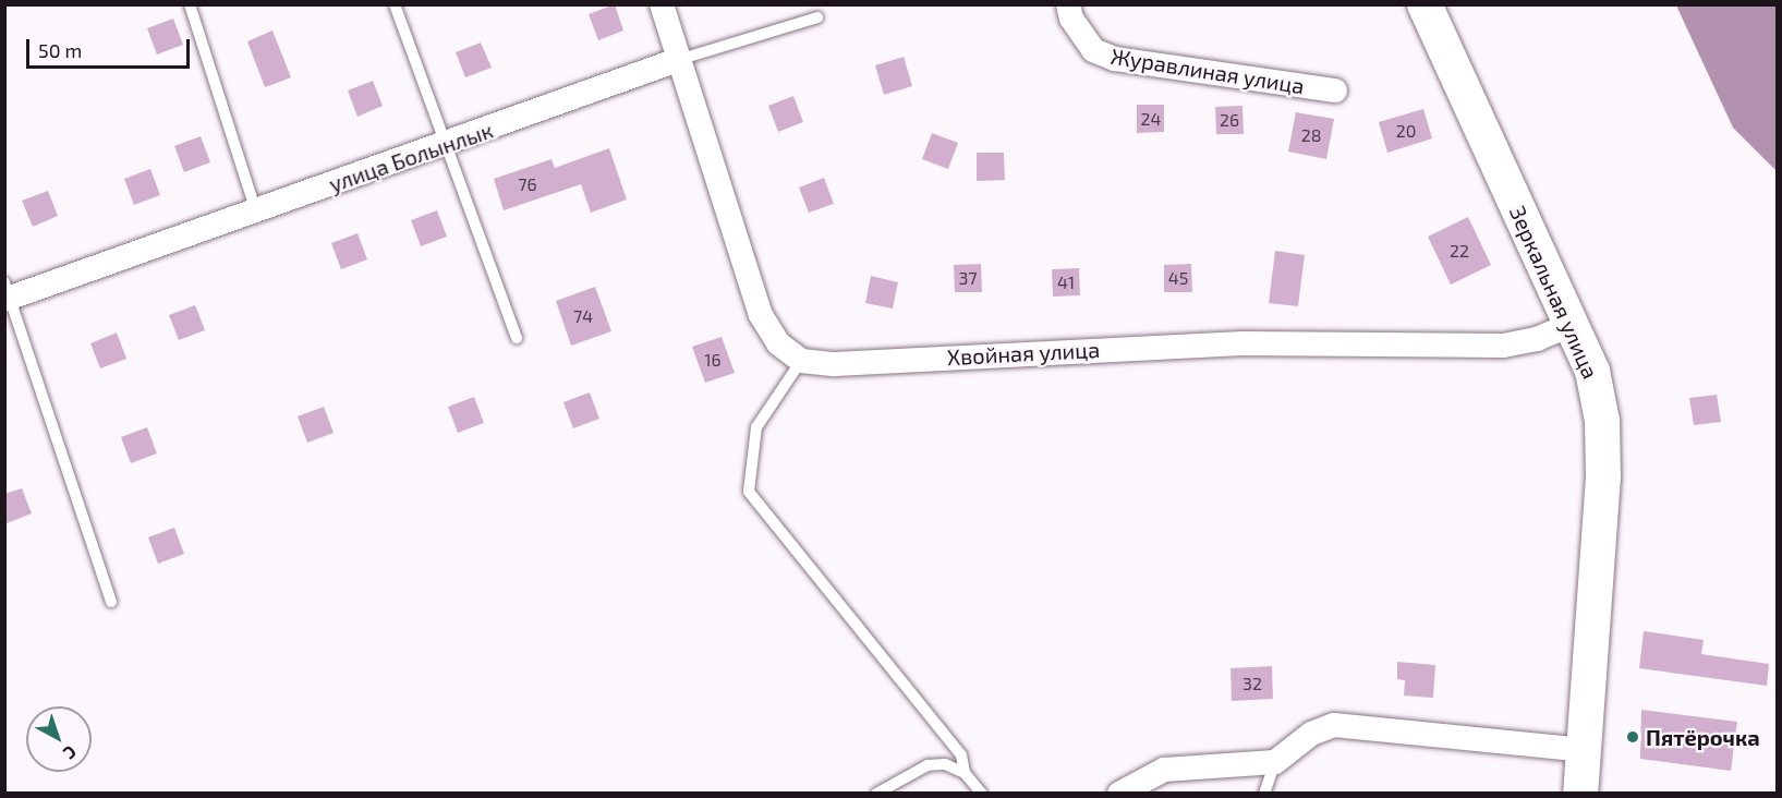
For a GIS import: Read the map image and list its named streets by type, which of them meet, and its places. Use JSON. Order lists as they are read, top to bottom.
{
  "streets": {
    "street": [
      "Журавлиная улица",
      "улица Болынлык",
      "Зеркальная улица",
      "Хвойная улица"
    ]
  },
  "crossings": [
    ["Зеркальная улица", "Хвойная улица"]
  ],
  "places": ["Пятёрочка"],
  "house_numbers": [
    "24",
    "26",
    "20",
    "28",
    "76",
    "22",
    "37",
    "45",
    "41",
    "74",
    "16",
    "32"
  ],
  "scale_bar": "50 m",
  "north": "bottom right"
}
